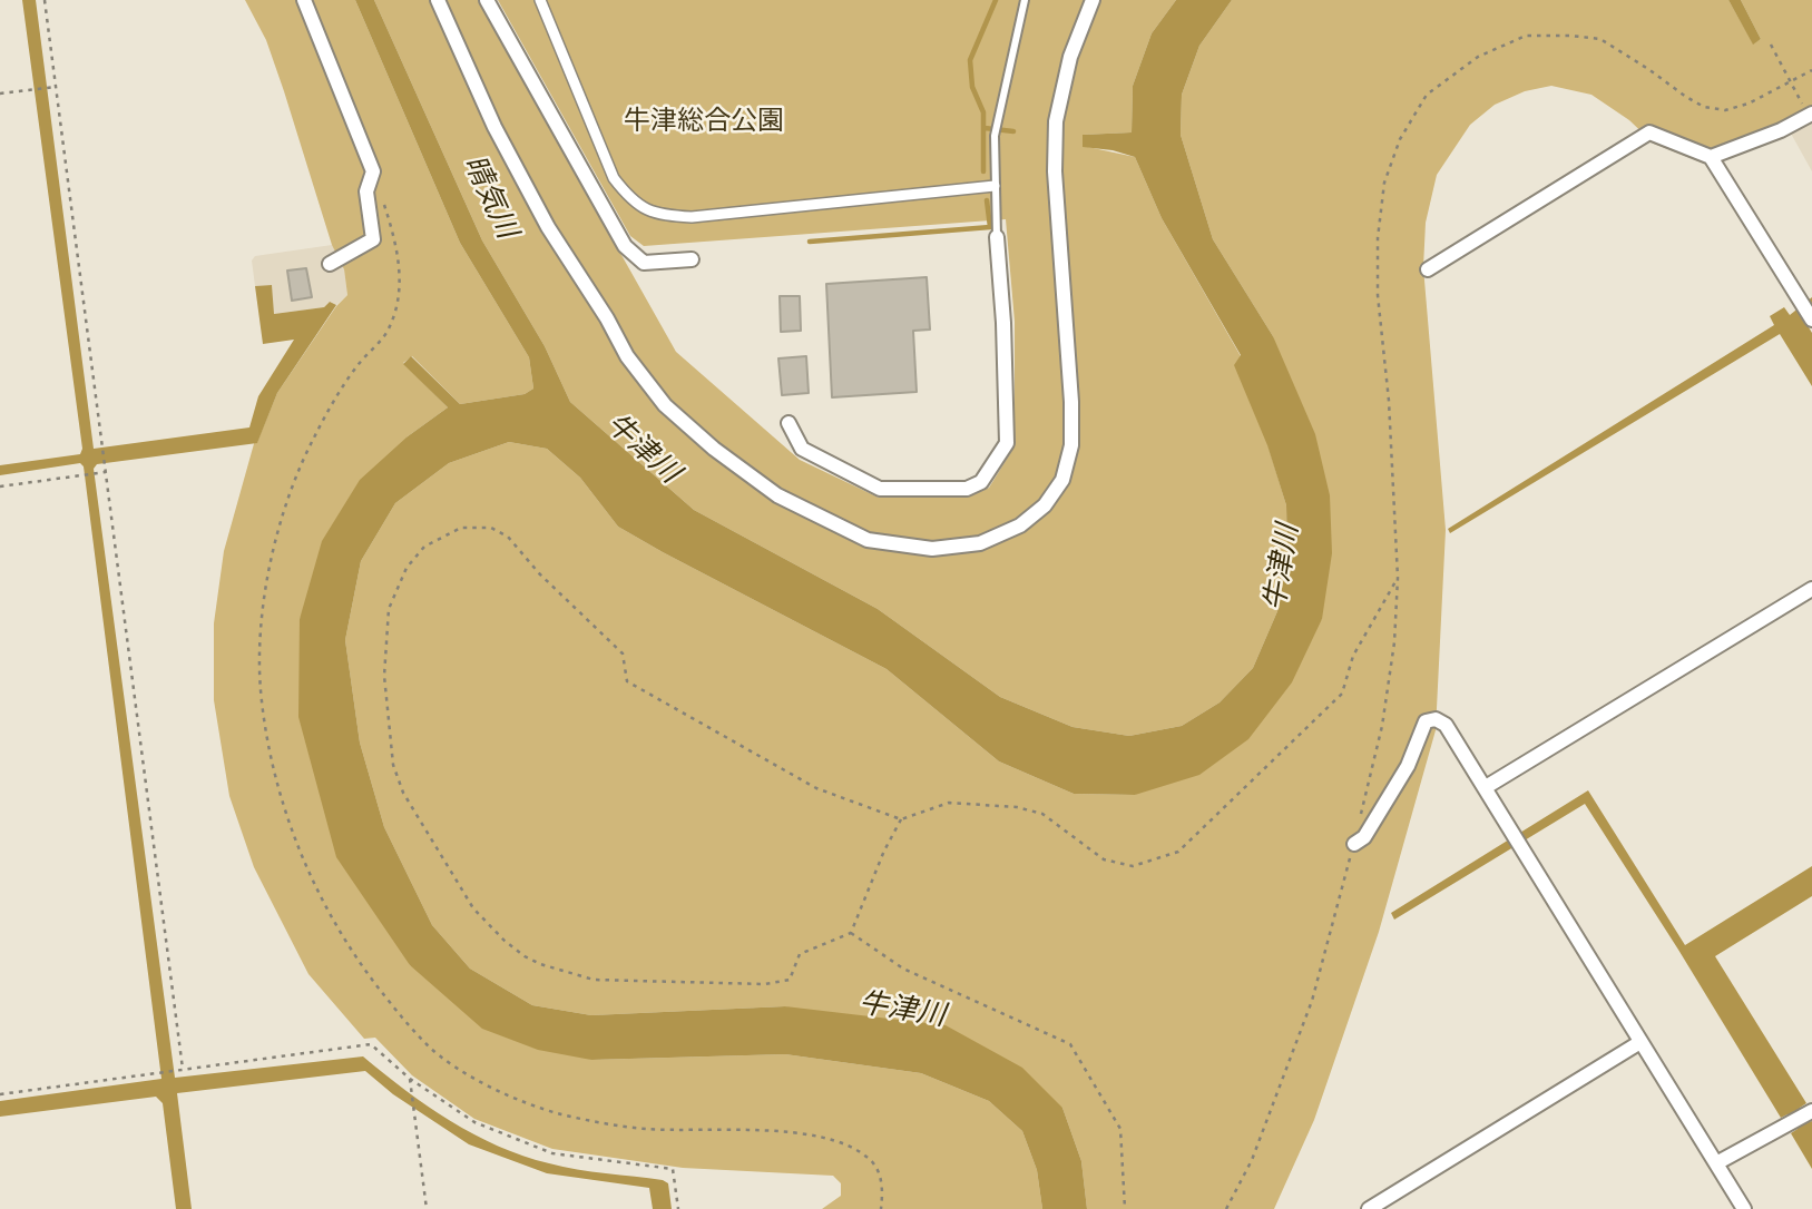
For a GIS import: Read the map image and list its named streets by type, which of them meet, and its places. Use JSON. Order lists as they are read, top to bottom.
{
  "water": ["晴気川", "牛津川"],
  "parks": ["牛津総合公園"]
}
